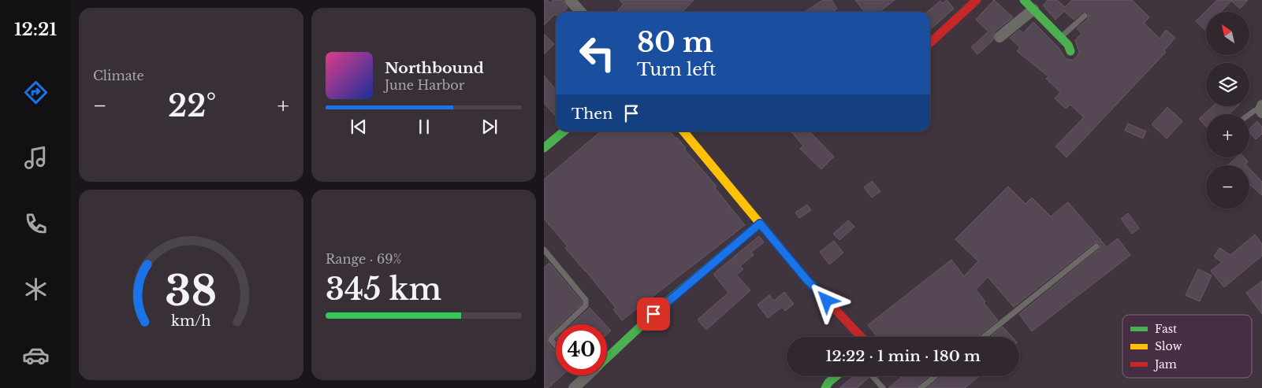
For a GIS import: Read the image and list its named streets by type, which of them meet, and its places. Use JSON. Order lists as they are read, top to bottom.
{
  "legend": ["Fast", "Slow", "Jam"],
  "north": "top left",
  "page": {
    "tabs": "12:21",
    "tile": [
      "Climate",
      ["Range · 69%", "345 km"]
    ],
    "map_buttons": ["+", "−"],
    "turn": ["80 m", "Turn left"],
    "song": ["Northbound", "June Harbor"],
    "heat": ["−", "22°", "+"],
    "then": "Then",
    "limit": "40",
    "trip": "12:22 · 1 min · 180 m",
    "gauge": ["38", "km/h"]
  }
}
